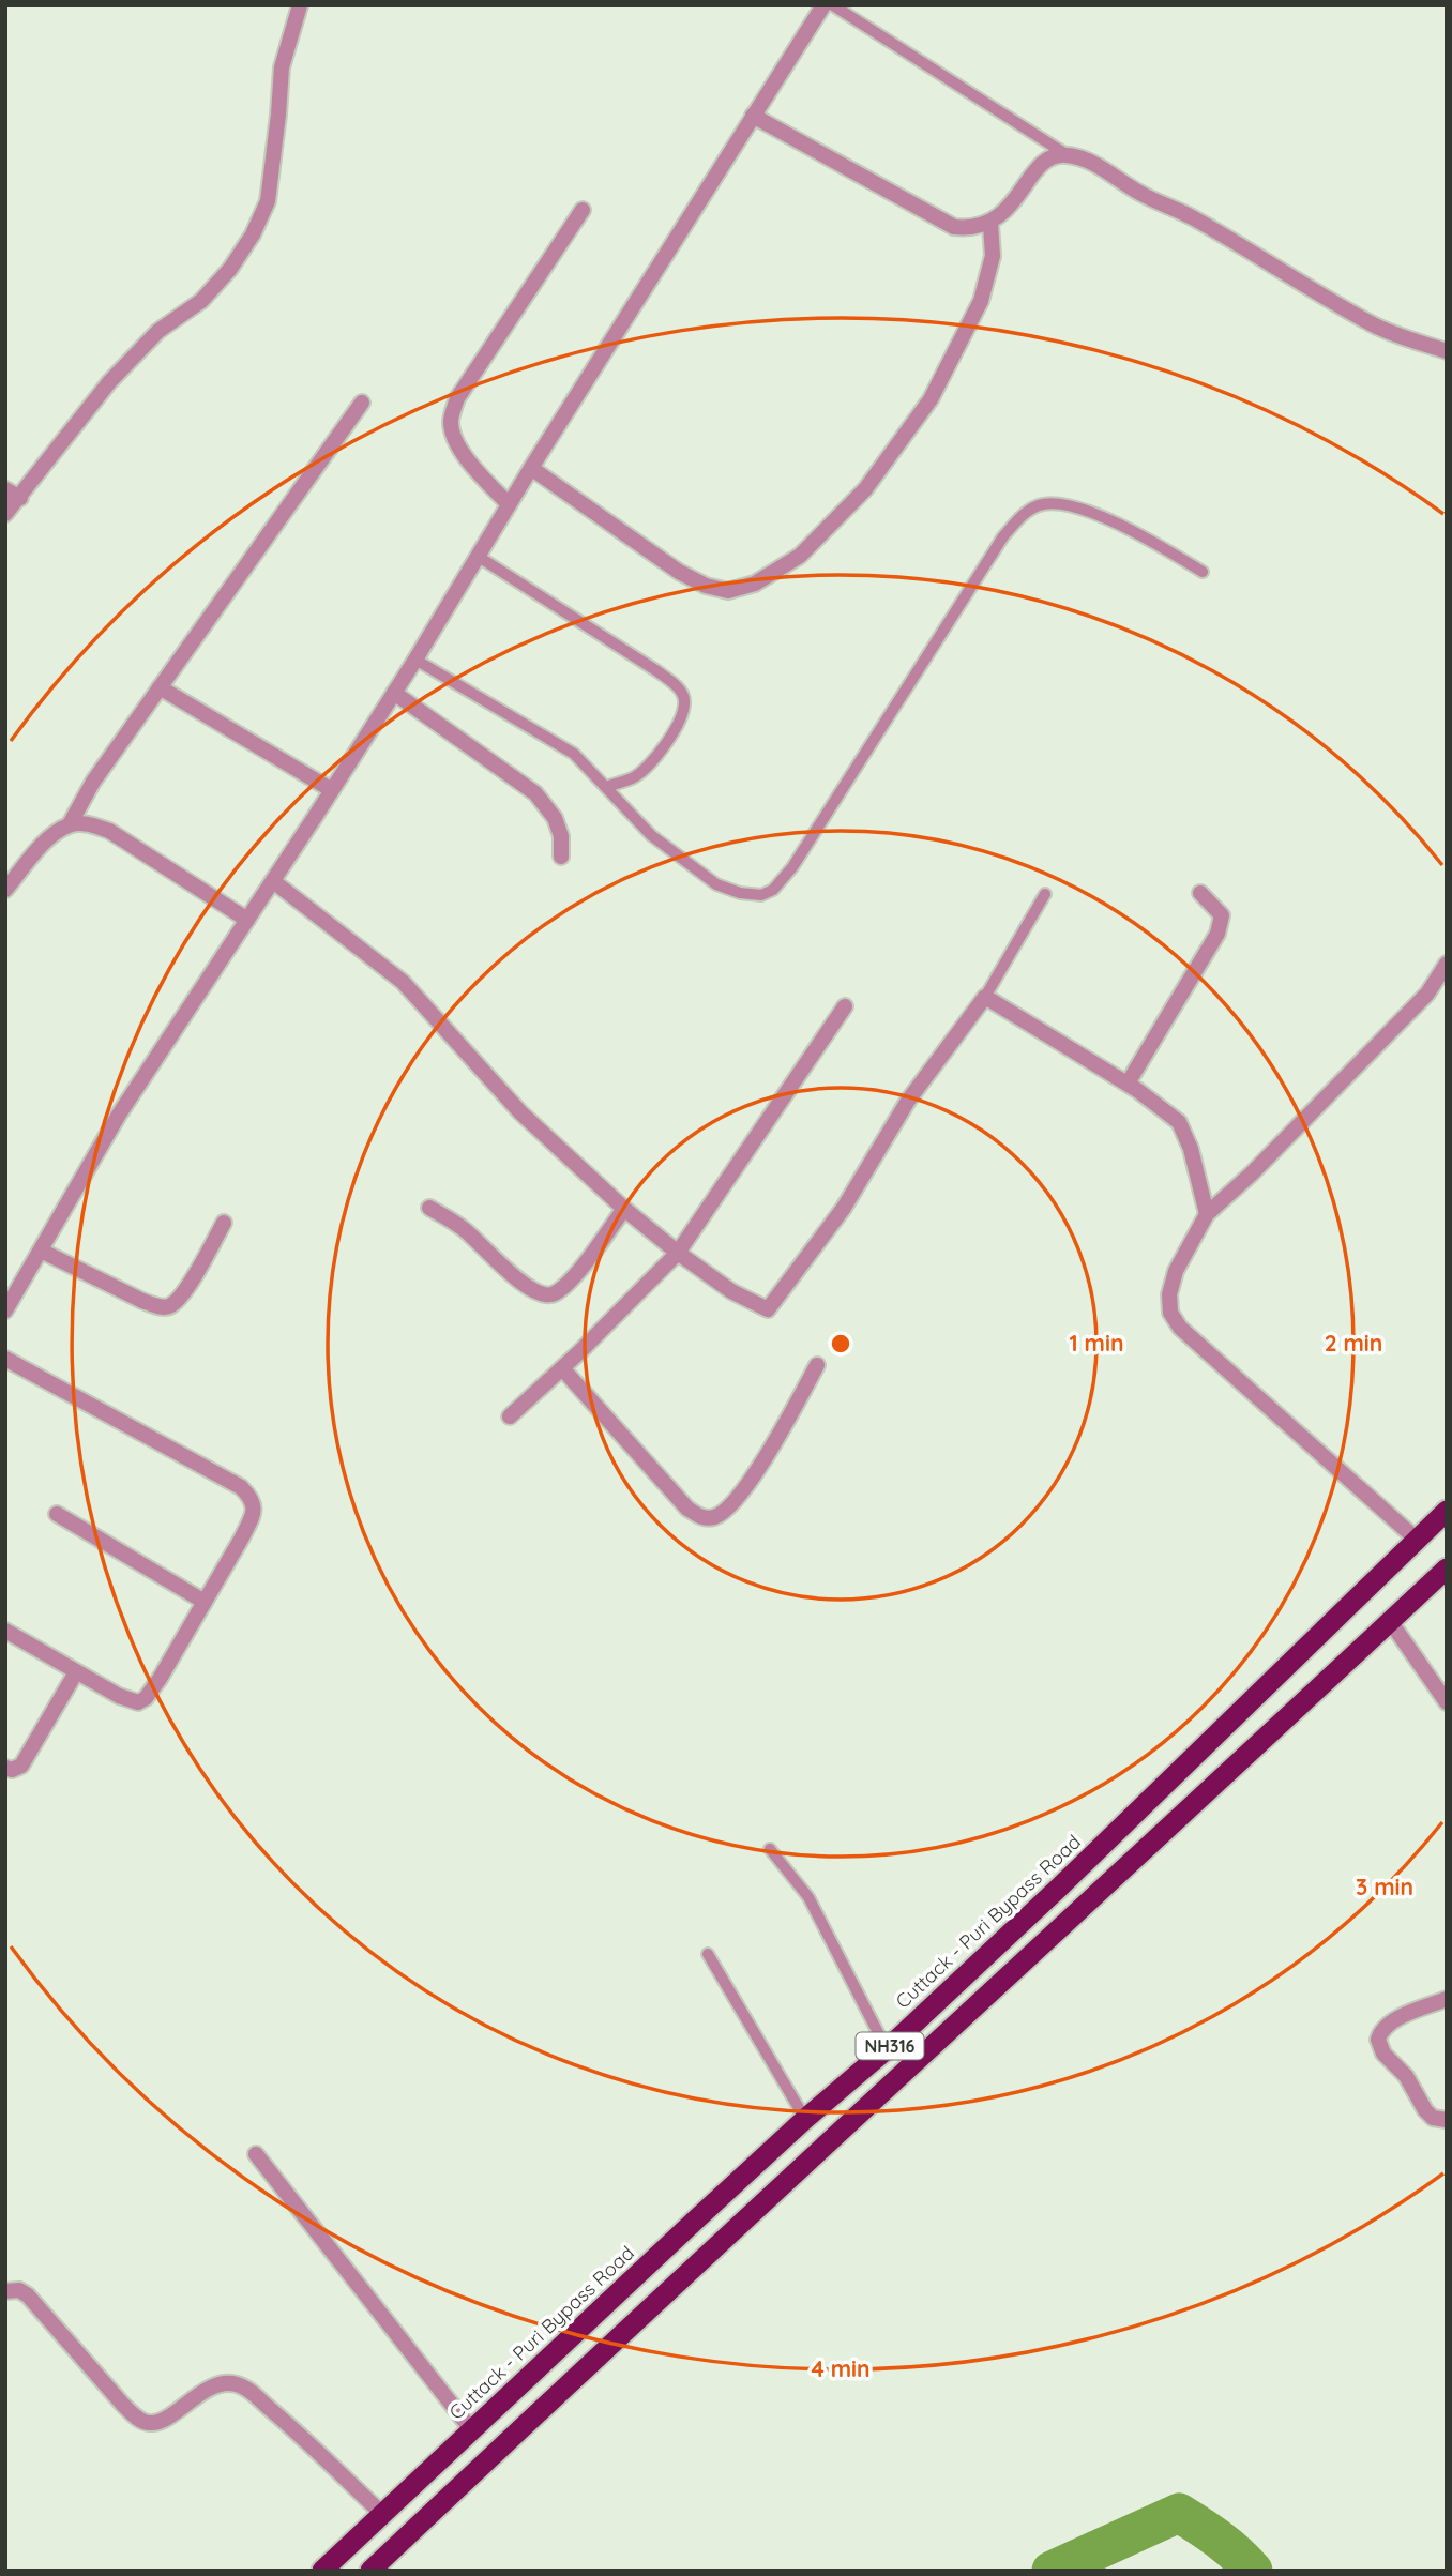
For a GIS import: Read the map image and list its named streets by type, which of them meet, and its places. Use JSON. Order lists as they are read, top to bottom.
{
  "streets": {
    "highway": ["Cuttack - Puri Bypass Road", "NH316"]
  },
  "rings": [
    "1 min",
    "2 min",
    "3 min",
    "4 min"
  ]
}
